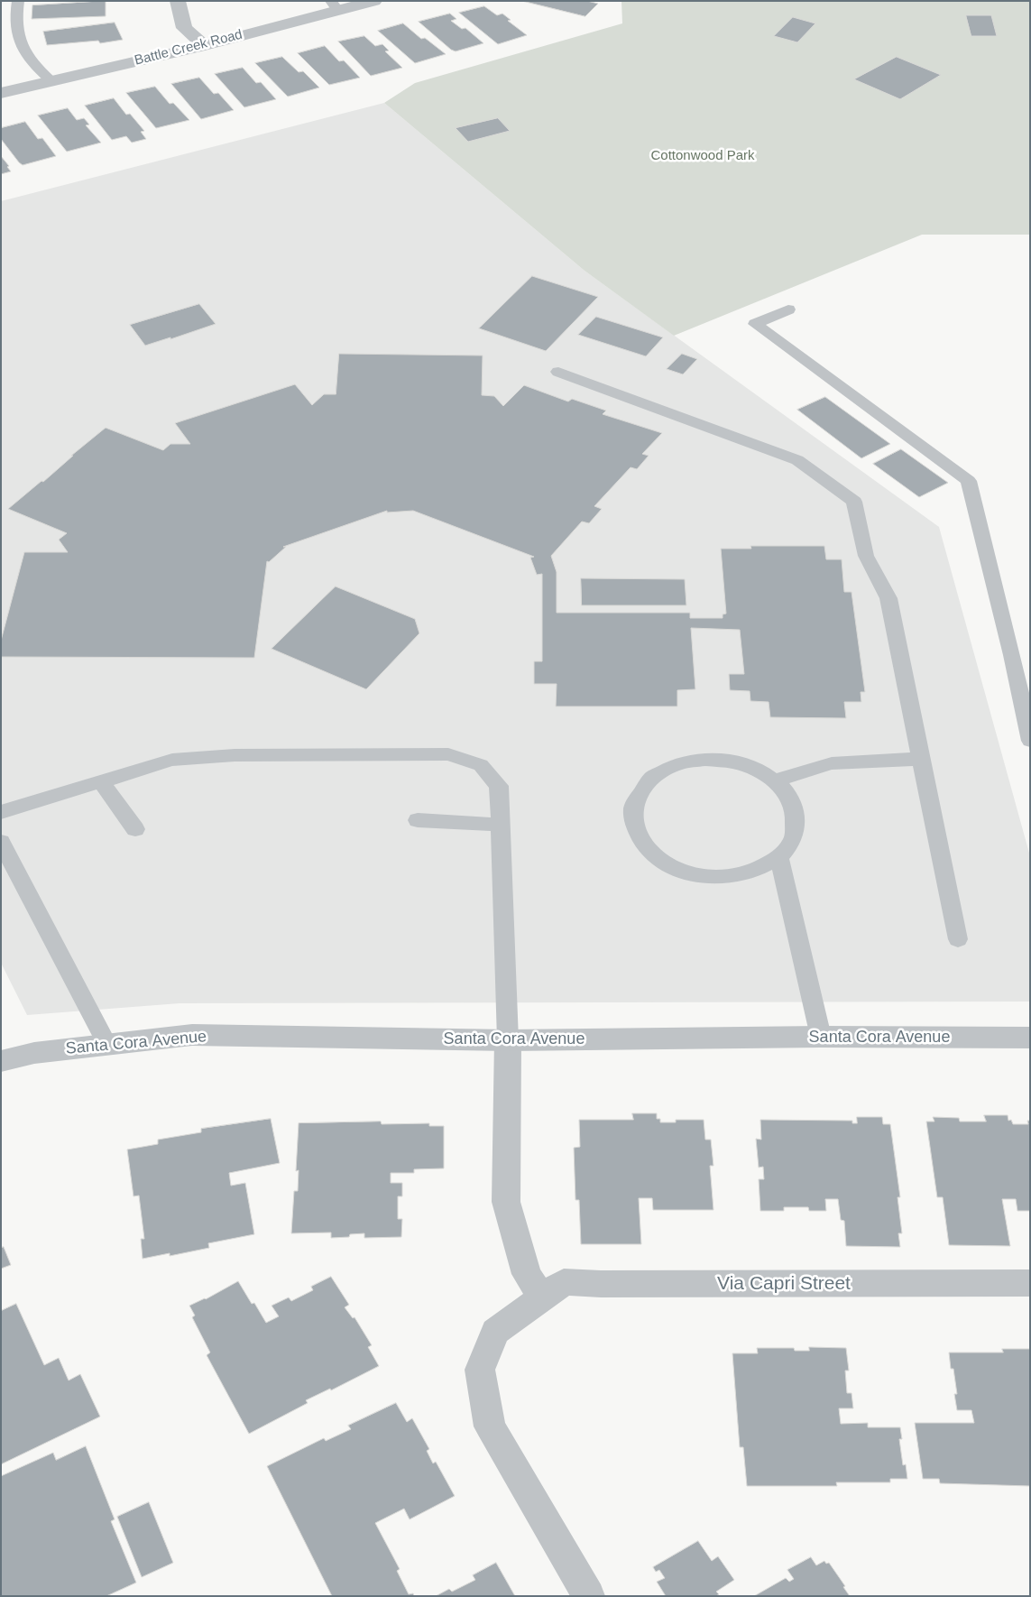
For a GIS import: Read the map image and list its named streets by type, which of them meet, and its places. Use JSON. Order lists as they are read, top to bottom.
{
  "streets": {
    "street": ["Battle Creek Road", "Santa Cora Avenue", "Via Capri Street"]
  },
  "parks": ["Cottonwood Park"]
}
